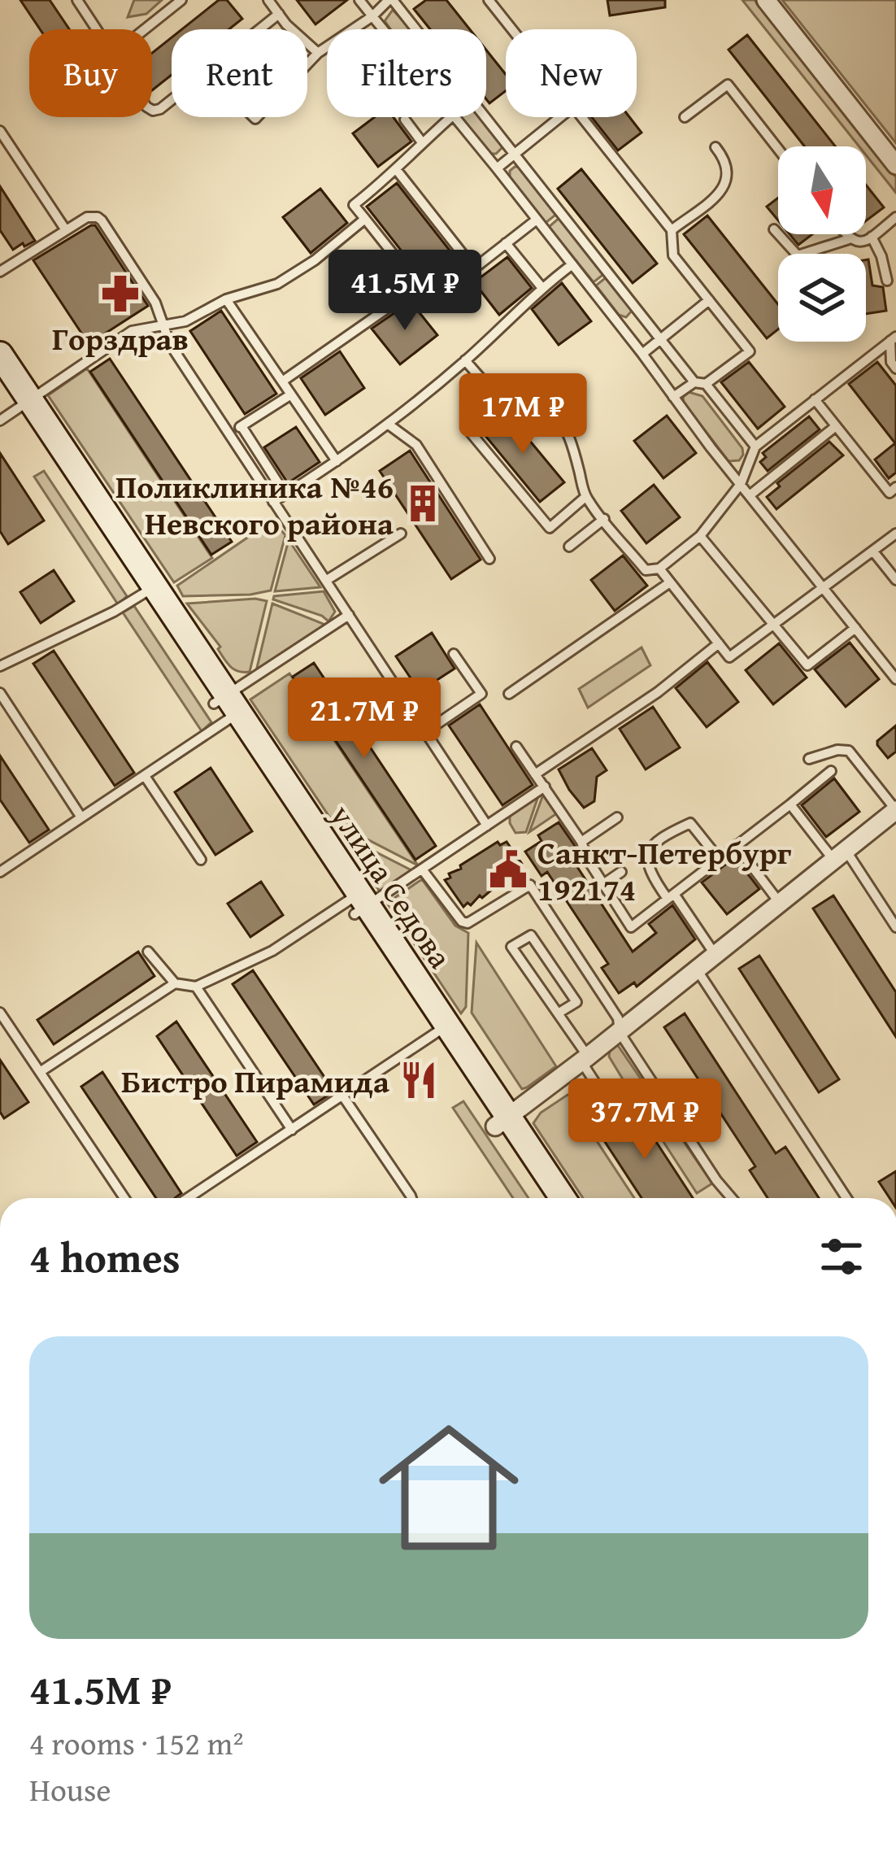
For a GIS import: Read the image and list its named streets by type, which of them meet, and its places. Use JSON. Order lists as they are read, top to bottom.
{
  "streets": {
    "main road": ["улица Седова"]
  },
  "places": {
    "pharmacy": ["Горздрав"],
    "building": ["Поликлиника №46 Невского района"],
    "public building": ["Санкт-Петербург 192174"],
    "restaurant": ["Бистро Пирамида"]
  },
  "north": "bottom",
  "page": {
    "chip": [
      "Buy",
      "Rent",
      "Filters",
      "New"
    ],
    "price": [
      "41.5M ₽",
      "17M ₽",
      "21.7M ₽",
      "37.7M ₽"
    ],
    "heading": "4 homes",
    "list": [
      {
        "name": "41.5M ₽",
        "note": "4 rooms · 152 m² · House"
      }
    ]
  }
}
